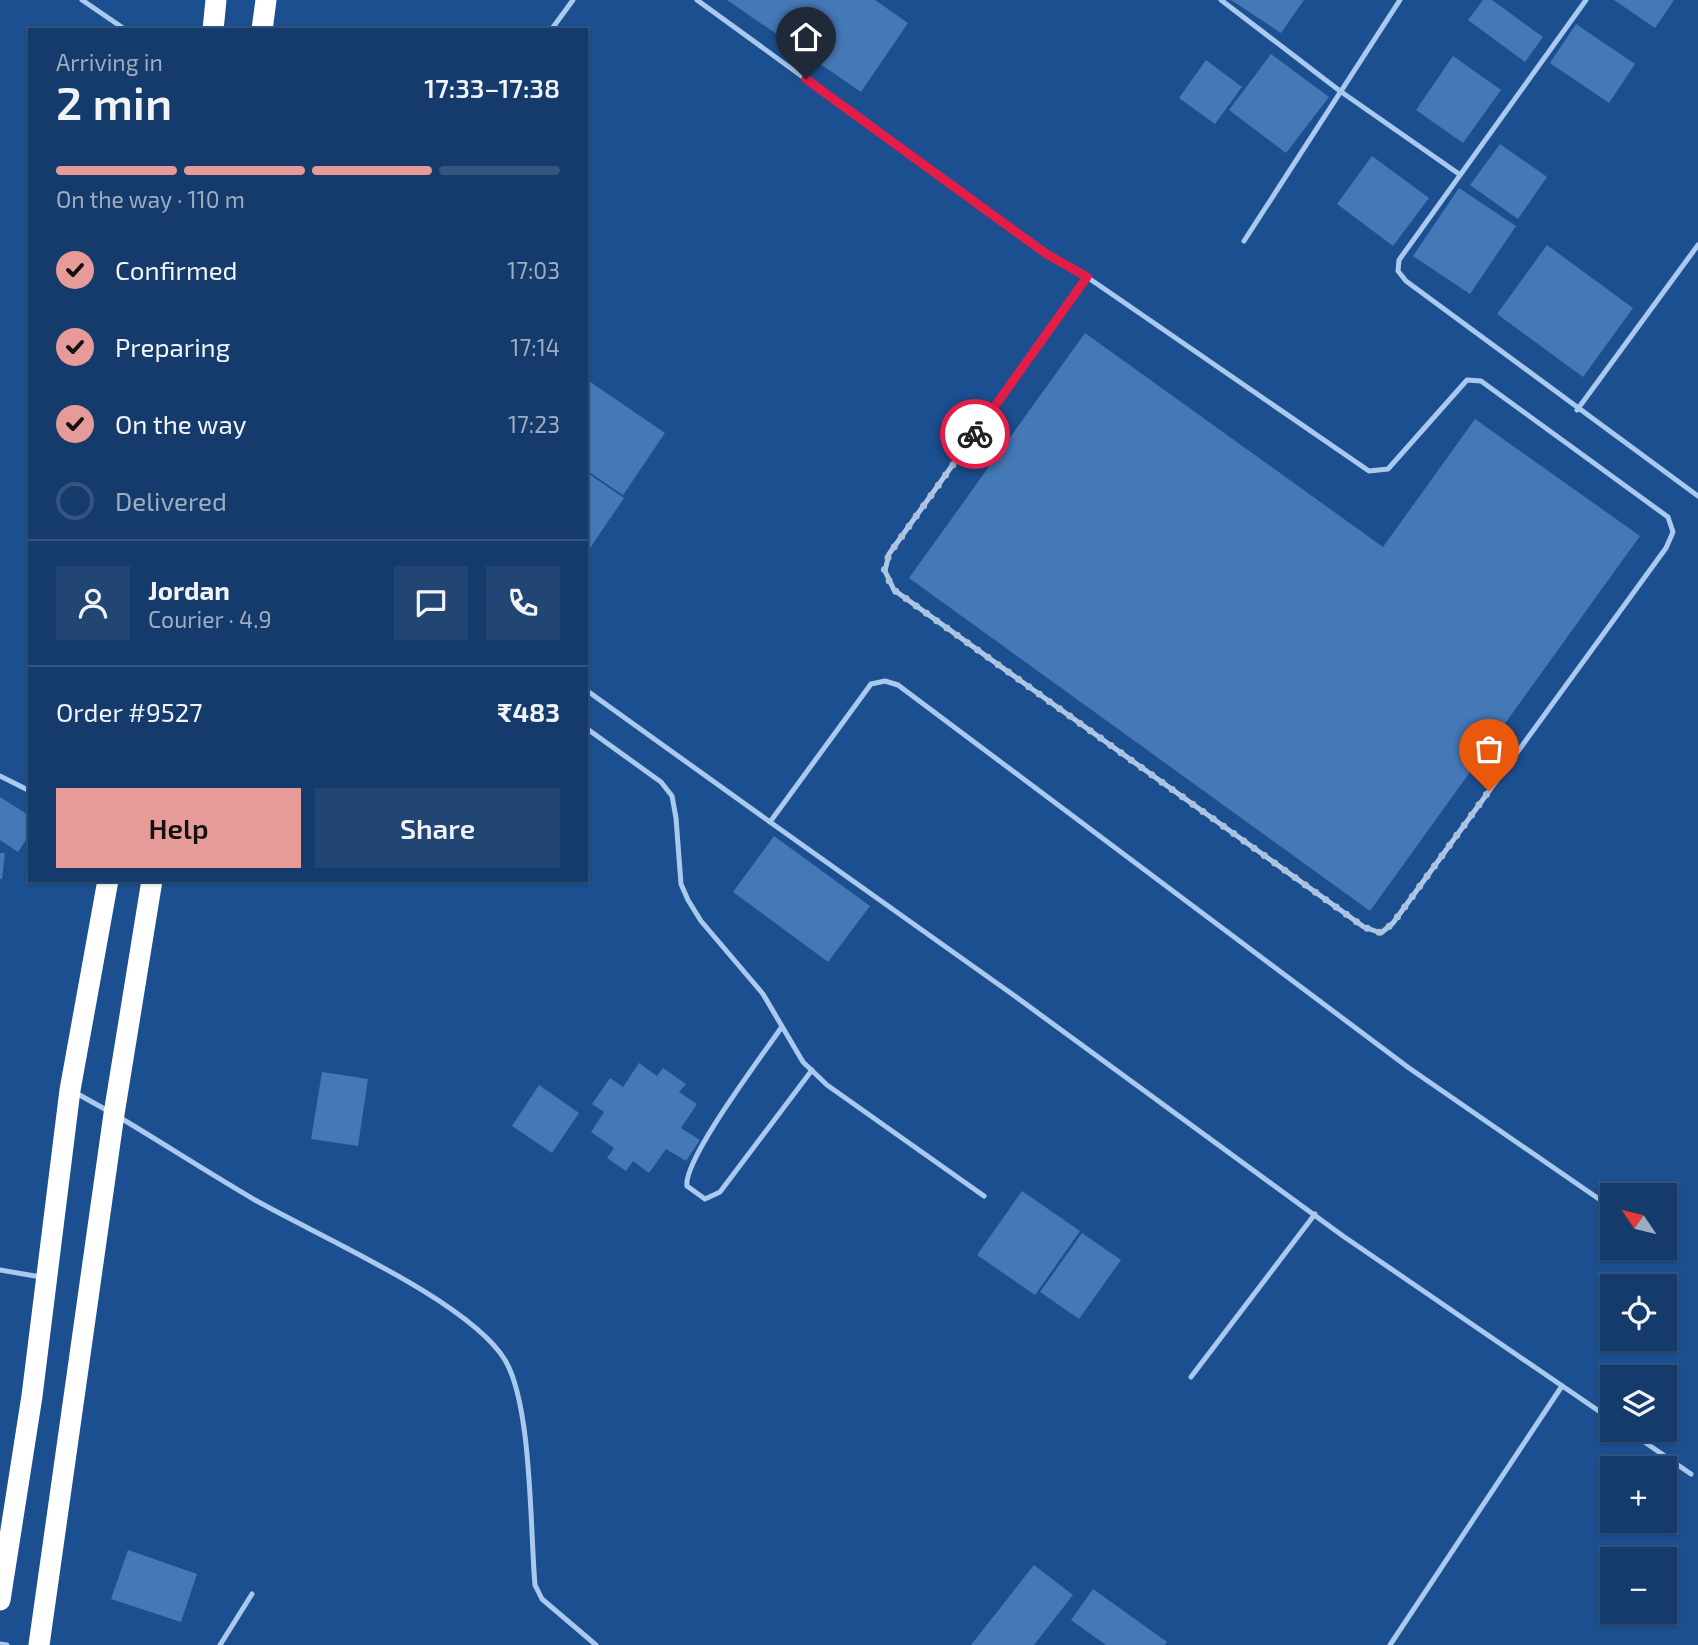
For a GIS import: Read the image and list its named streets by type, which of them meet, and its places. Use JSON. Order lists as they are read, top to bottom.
{
  "north": "top left",
  "page": {
    "heading": ["2 min", "Arriving in", "17:33–17:38"],
    "panel": [
      "Jordan",
      "Courier · 4.9",
      "Order #9527",
      "₹483"
    ],
    "bar": "On the way · 110 m",
    "list": [
      ["Confirmed", "17:03"],
      ["Preparing", "17:14"],
      ["On the way", "17:23"],
      "Delivered"
    ],
    "buttons": ["Help", "Share"],
    "map_buttons": ["+", "−"]
  }
}
